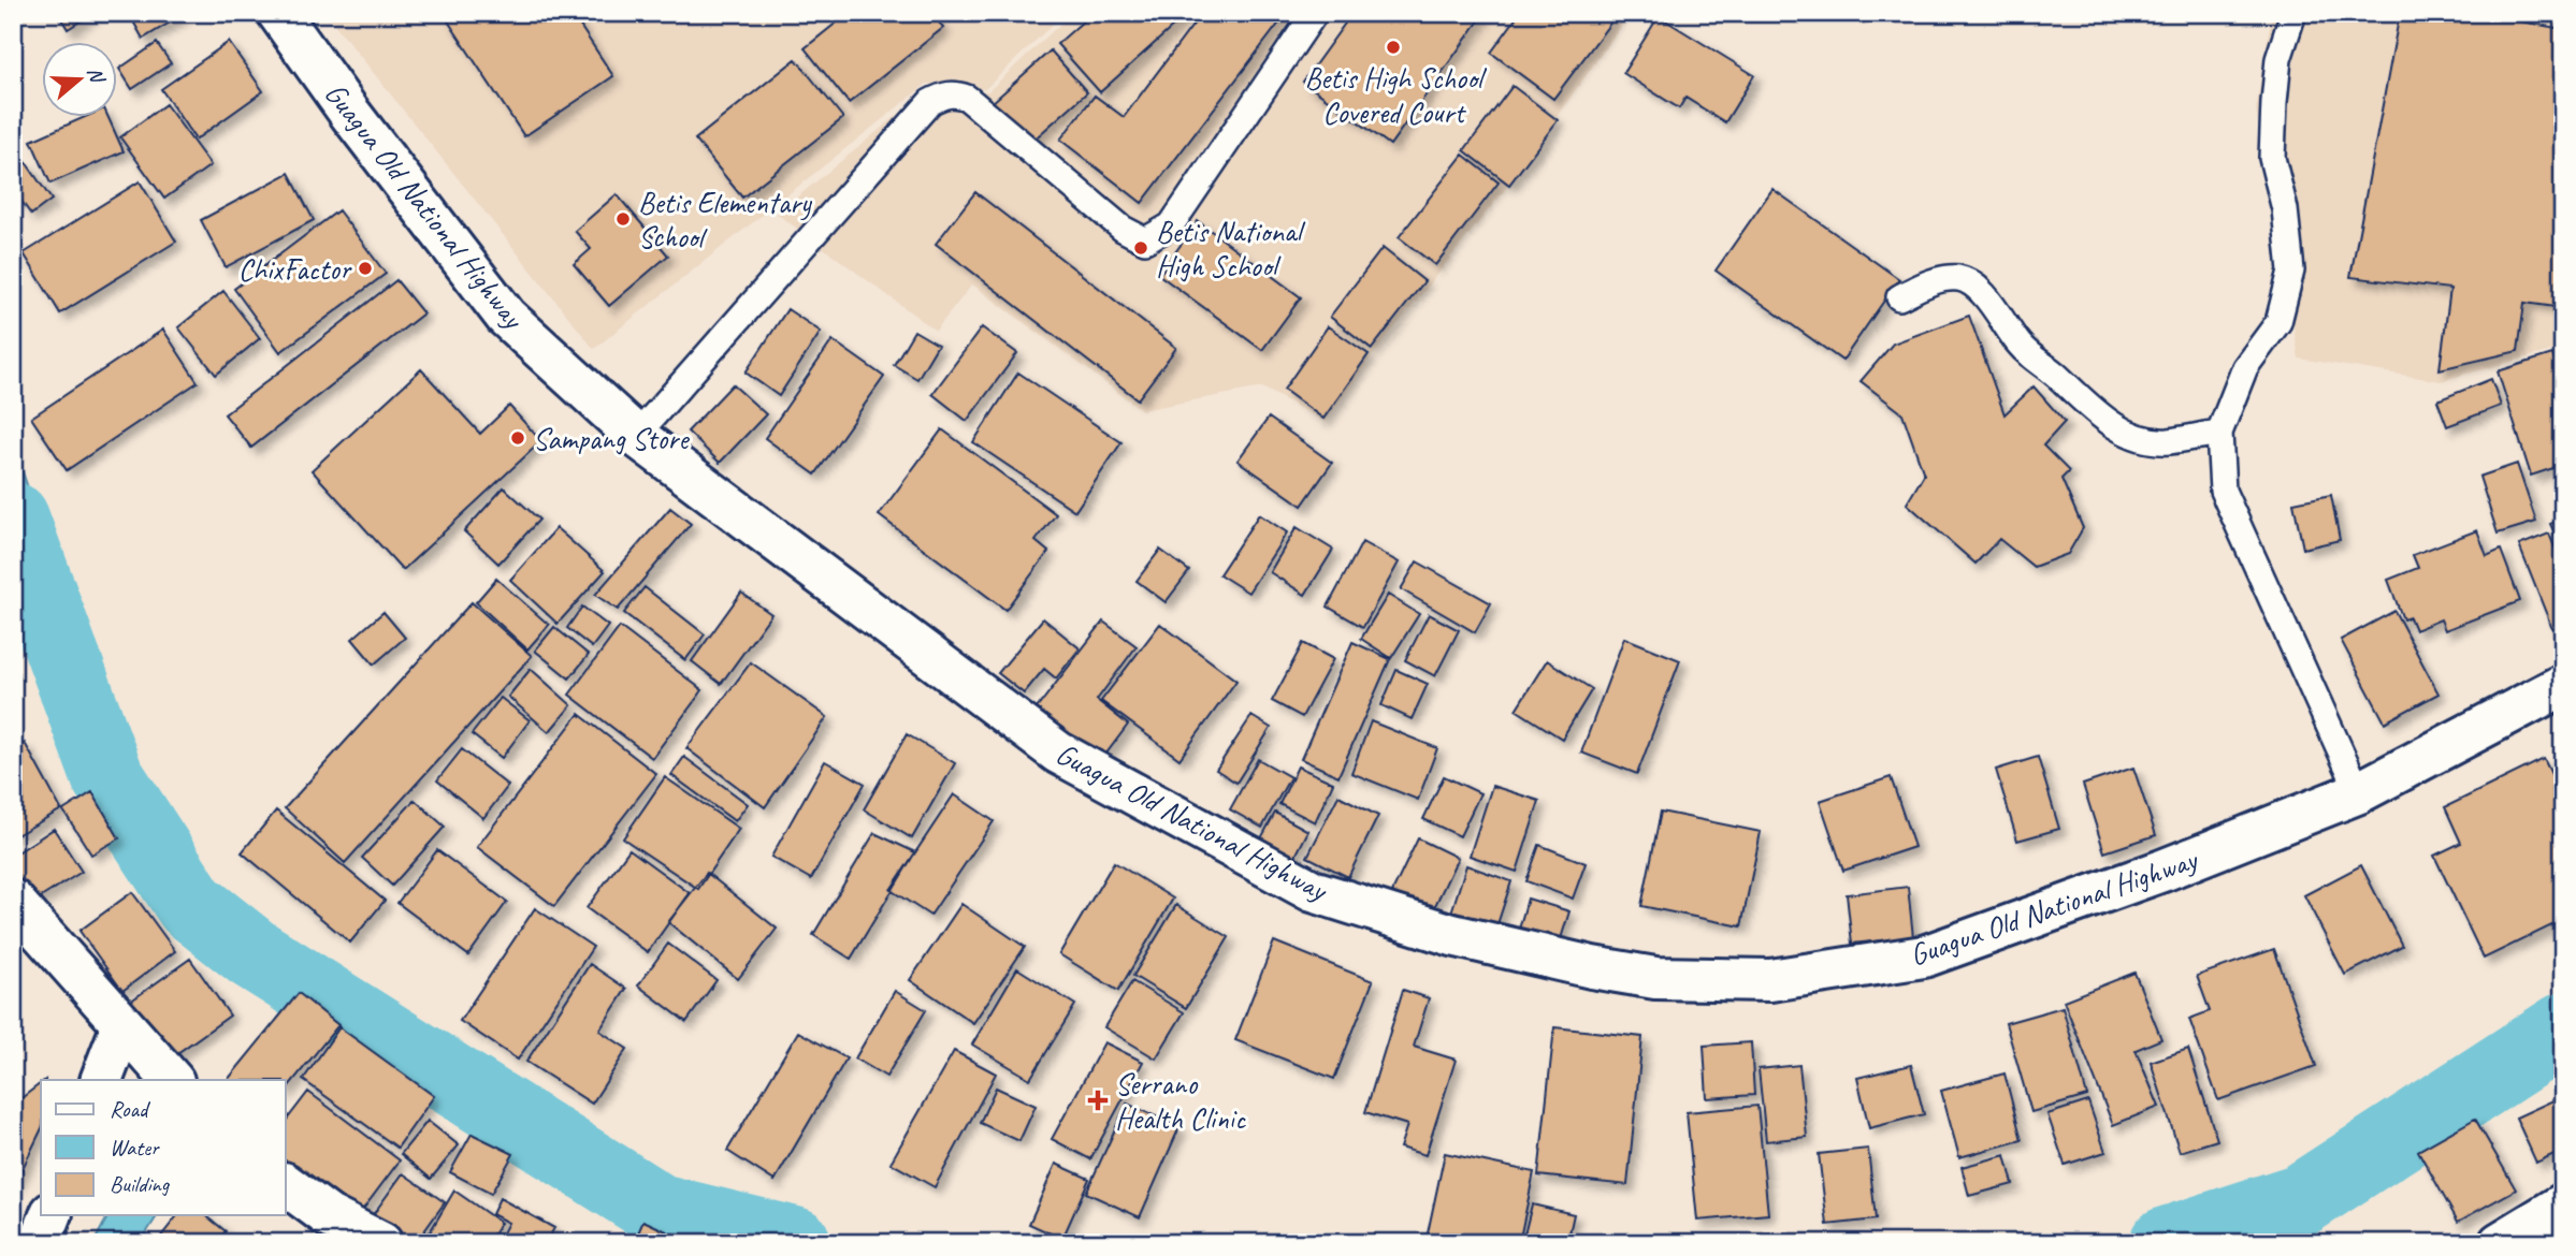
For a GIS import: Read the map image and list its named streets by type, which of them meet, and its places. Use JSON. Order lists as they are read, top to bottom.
{
  "streets": {
    "main road": ["Guagua Old National Highway"]
  },
  "places": {
    "other": [
      "Betis High School Covered Court",
      "Betis Elementary School",
      "Betis National High School",
      "ChixFactor",
      "Sampang Store"
    ],
    "health": ["Serrano Health Clinic"]
  },
  "legend": ["Road", "Water", "Building"],
  "north": "right"
}
